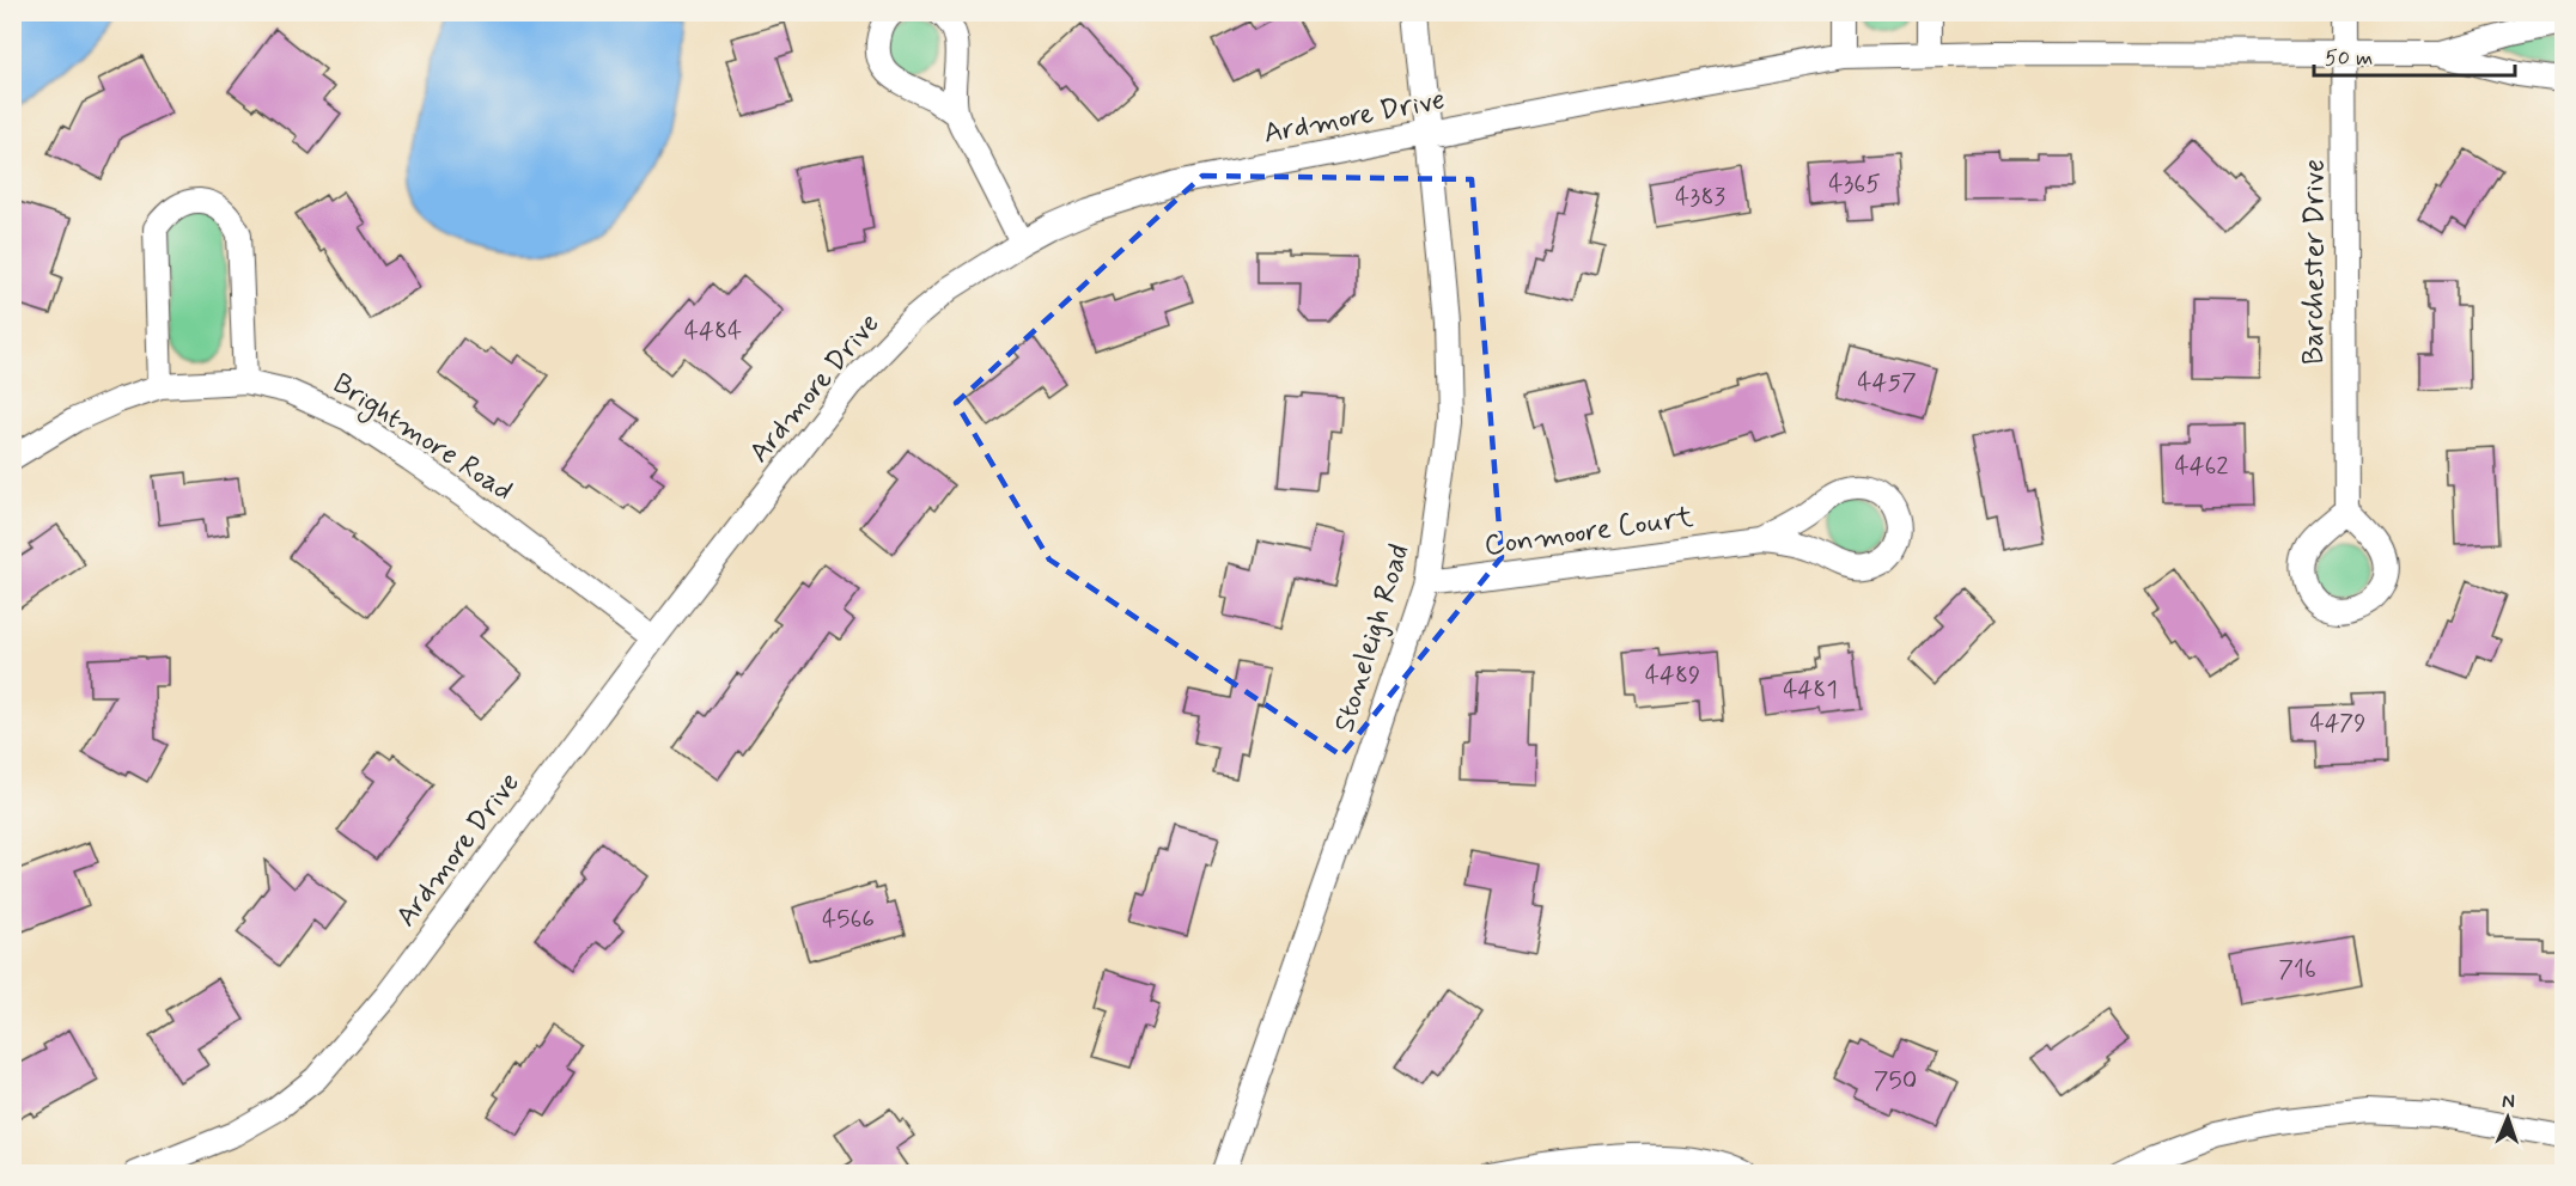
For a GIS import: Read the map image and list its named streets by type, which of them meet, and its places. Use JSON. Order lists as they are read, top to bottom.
{
  "streets": {
    "street": [
      "Ardmore Drive",
      "Barchester Drive",
      "Brightmore Road",
      "Conmoore Court",
      "Stoneleigh Road"
    ]
  },
  "crossings": [
    ["Ardmore Drive", "Barchester Drive"],
    ["Ardmore Drive", "Brightmore Road"],
    ["Ardmore Drive", "Stoneleigh Road"],
    ["Conmoore Court", "Stoneleigh Road"]
  ],
  "house_numbers": [
    "4365",
    "4383",
    "4484",
    "4457",
    "4462",
    "4489",
    "4481",
    "4479",
    "4566",
    "716",
    "750"
  ],
  "scale_bar": "50 m",
  "north": "top"
}
